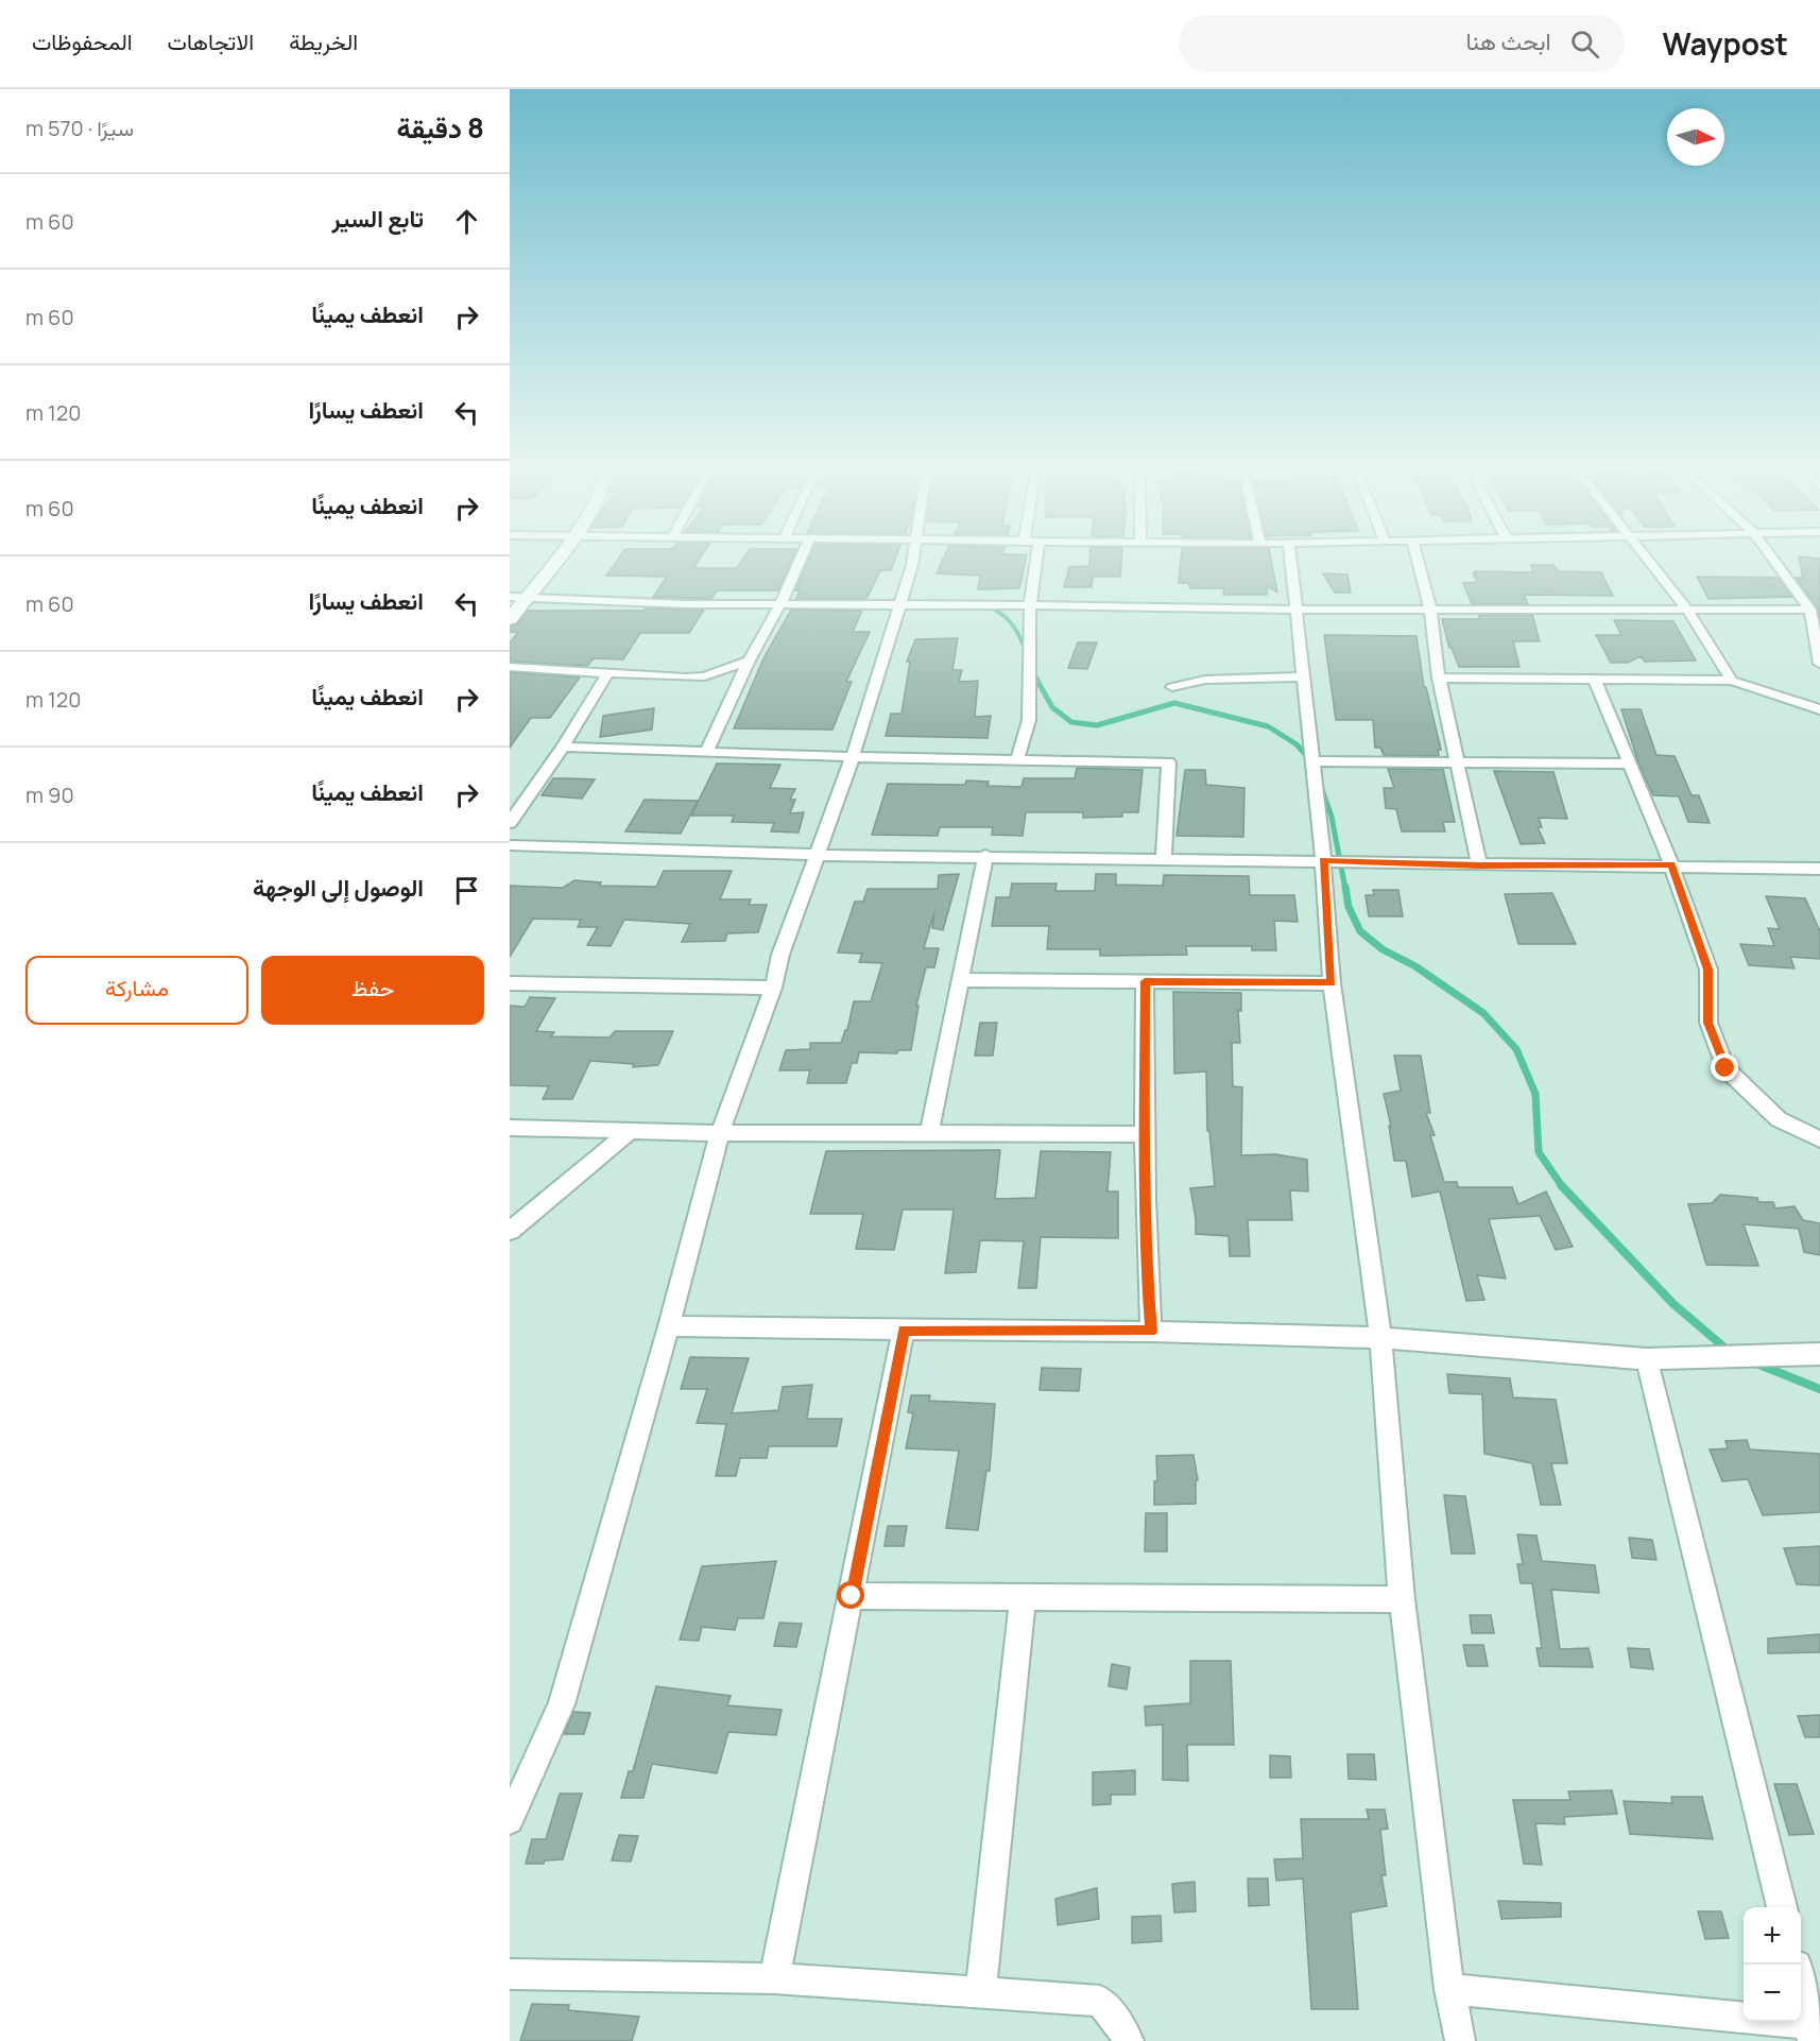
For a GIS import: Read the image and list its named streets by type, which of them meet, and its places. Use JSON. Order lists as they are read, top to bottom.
{
  "north": "right",
  "page": {
    "header": "Waypost",
    "search": "ابحث هنا",
    "nav": ["الخريطة", "الاتجاهات", "المحفوظات"],
    "heading": ["8 دقيقة", "سيرًا · 570 m"],
    "list": [
      ["تابع السير", "60 m"],
      ["انعطف يمينًا", "60 m"],
      ["انعطف يسارًا", "120 m"],
      ["انعطف يمينًا", "60 m"],
      ["انعطف يسارًا", "60 m"],
      ["انعطف يمينًا", "120 m"],
      ["انعطف يمينًا", "90 m"],
      "الوصول إلى الوجهة"
    ],
    "buttons": ["حفظ", "مشاركة"],
    "map_buttons": ["+", "−"]
  }
}
